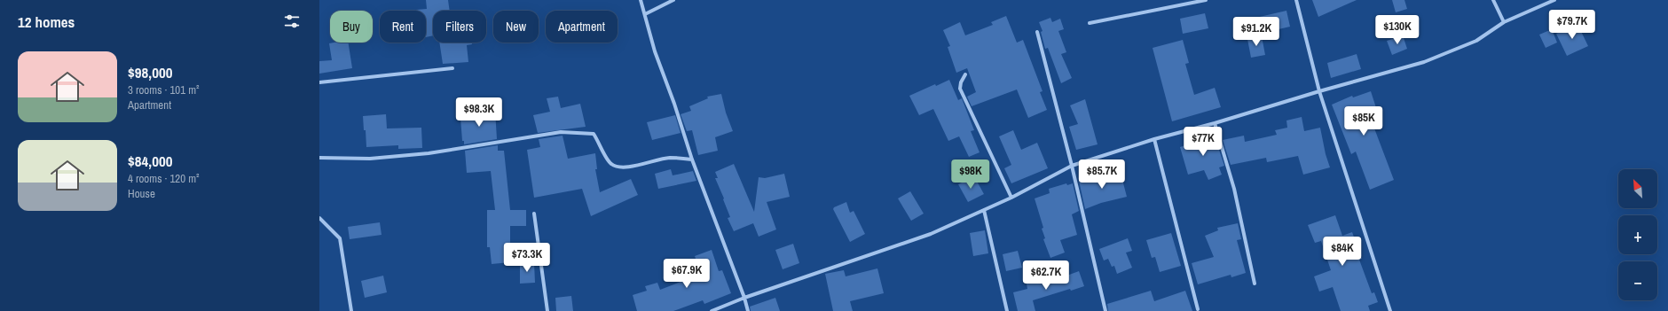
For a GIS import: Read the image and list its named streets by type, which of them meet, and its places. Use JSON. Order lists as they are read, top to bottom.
{
  "north": "top left",
  "page": {
    "heading": "12 homes",
    "price": [
      "$79.7K",
      "$130K",
      "$91.2K",
      "$98.3K",
      "$85K",
      "$77K",
      "$98K",
      "$85.7K",
      "$84K",
      "$73.3K",
      "$67.9K",
      "$62.7K"
    ],
    "chip": [
      "Buy",
      "Rent",
      "Filters",
      "New",
      "Apartment"
    ],
    "list": [
      {
        "name": "$98,000",
        "note": "3 rooms · 101 m² · Apartment"
      },
      {
        "name": "$84,000",
        "note": "4 rooms · 120 m² · House"
      }
    ],
    "map_buttons": ["+", "−"]
  }
}
